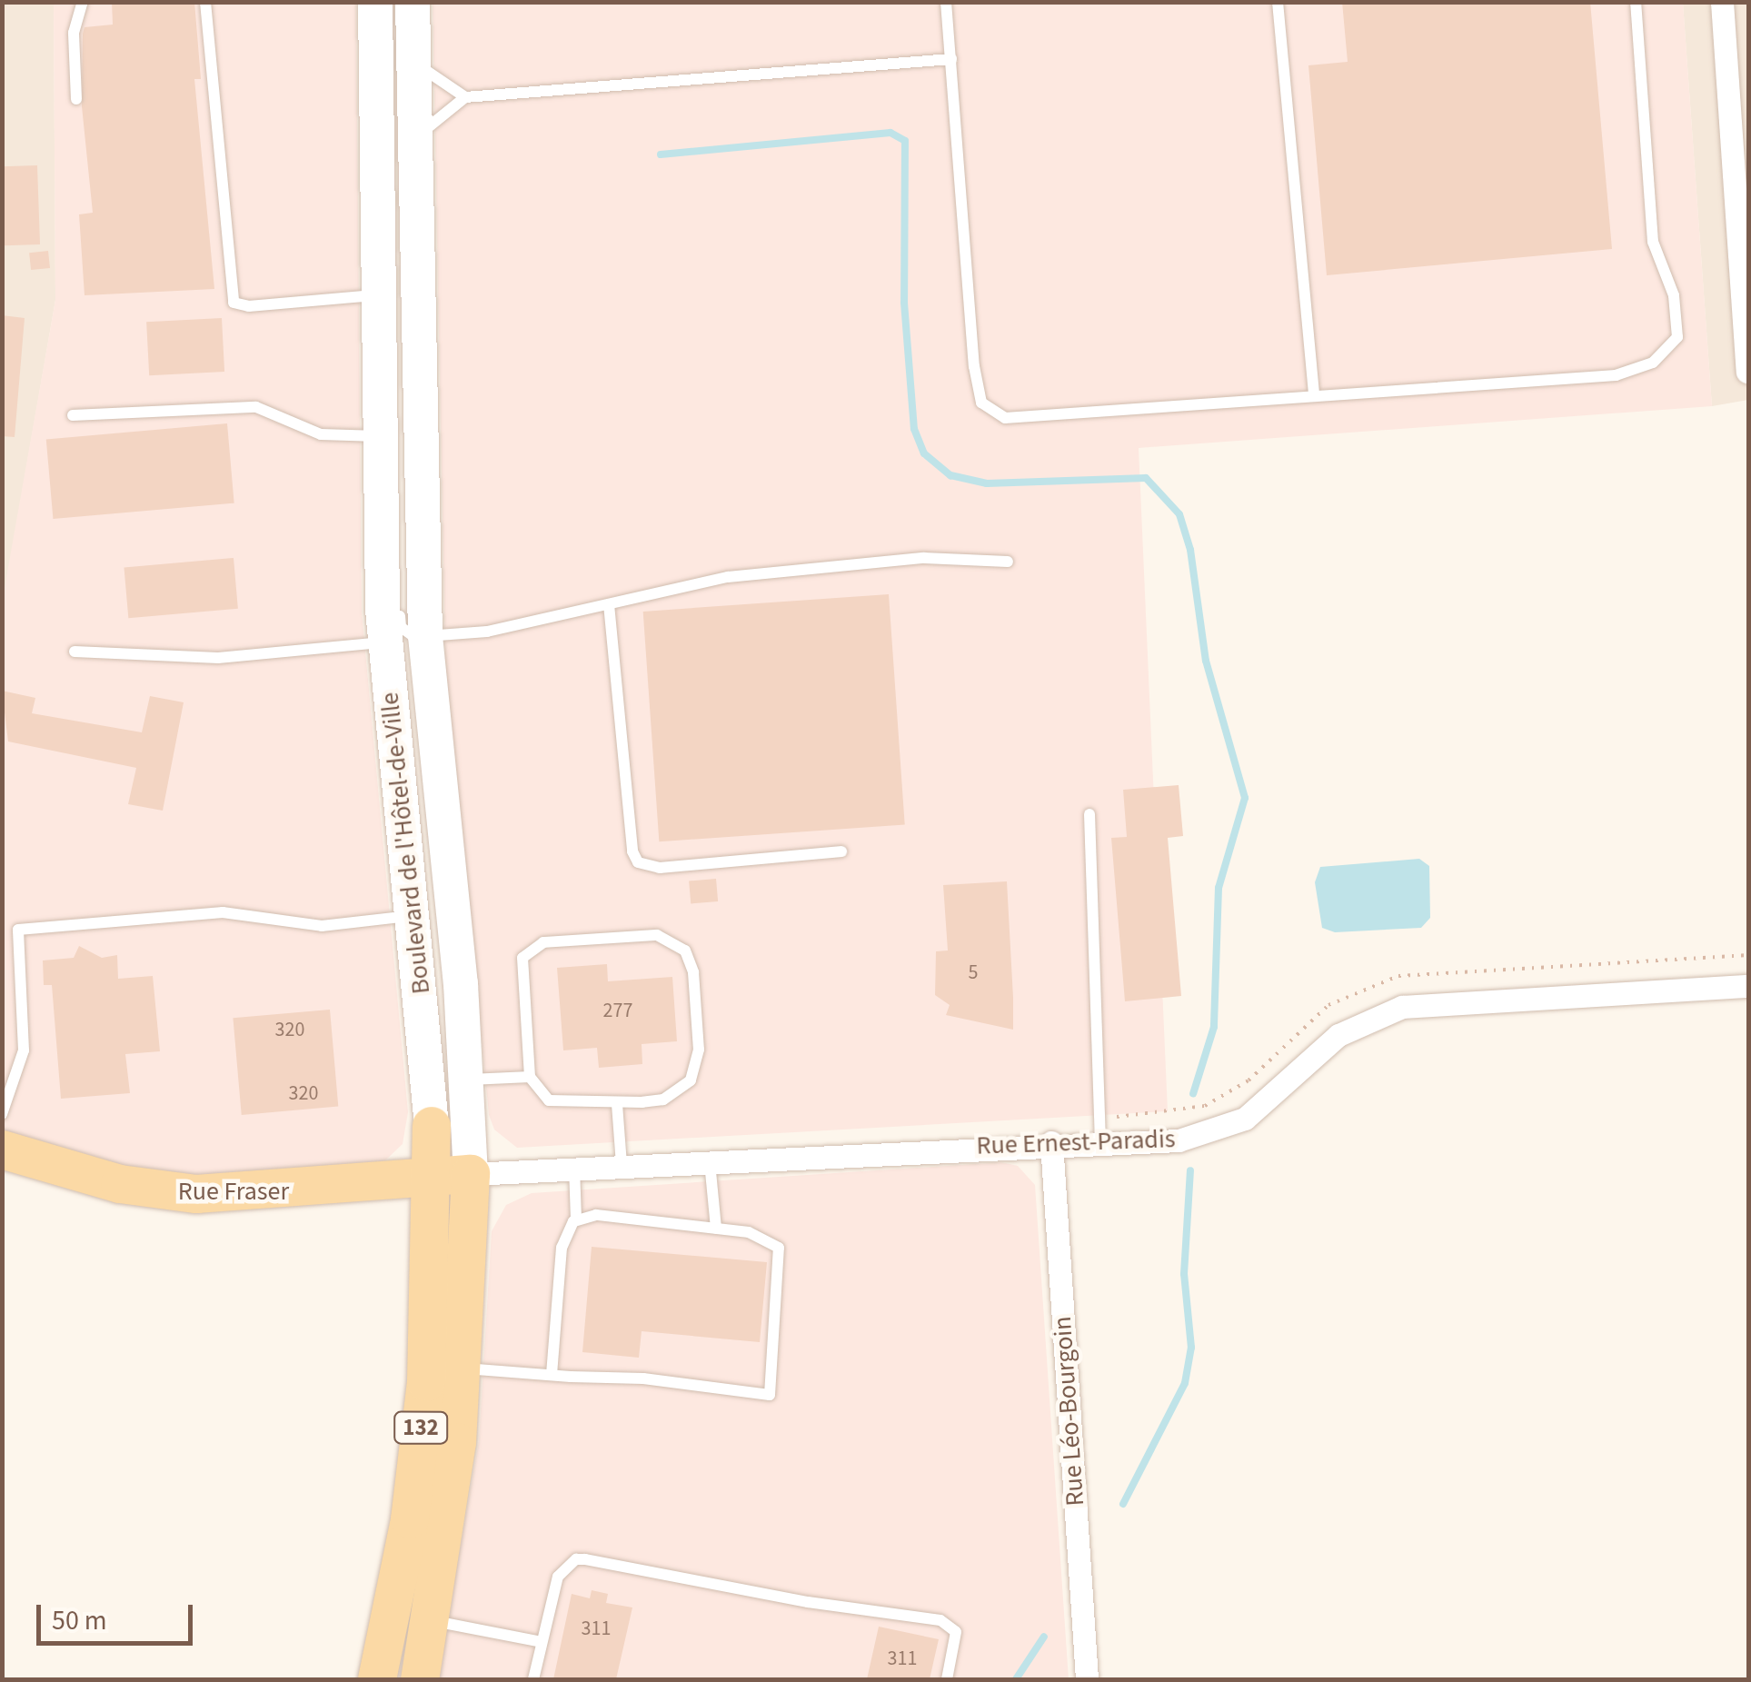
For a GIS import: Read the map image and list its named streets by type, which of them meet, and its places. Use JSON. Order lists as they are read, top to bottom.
{
  "streets": {
    "main road": ["Boulevard de l'Hôtel-de-Ville", "Rue Fraser", "132"],
    "street": ["Rue Ernest-Paradis", "Rue Léo-Bourgoin"]
  },
  "crossings": [
    ["Boulevard de l'Hôtel-de-Ville", "Rue Ernest-Paradis"],
    ["Boulevard de l'Hôtel-de-Ville", "Rue Fraser"],
    ["Rue Ernest-Paradis", "Rue Fraser"],
    ["Rue Ernest-Paradis", "Rue Léo-Bourgoin"]
  ],
  "house_numbers": [
    "5",
    "277",
    "320",
    "320",
    "311",
    "311"
  ],
  "scale_bar": "50 m"
}
